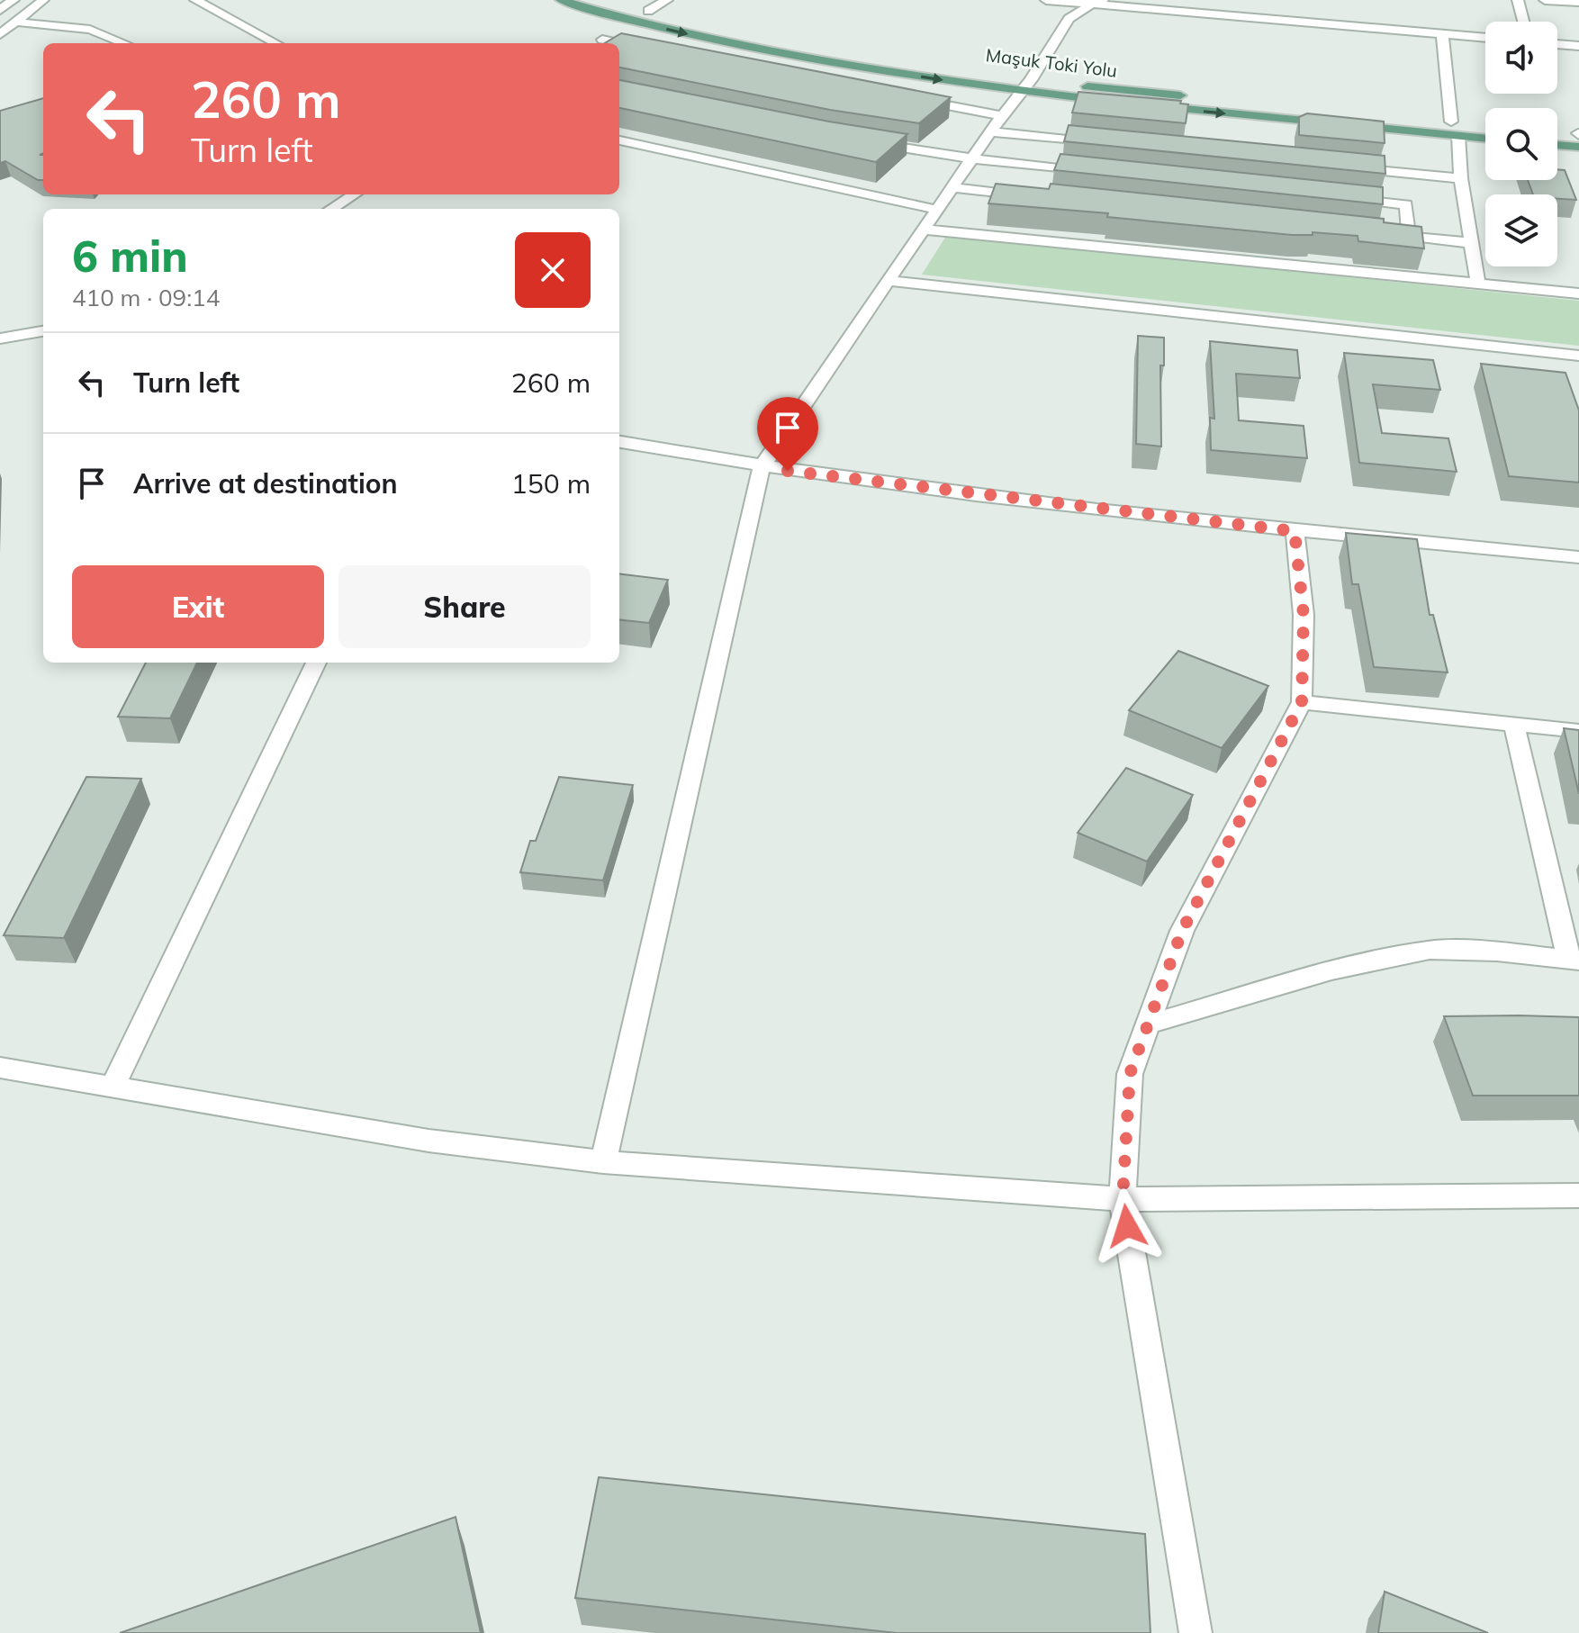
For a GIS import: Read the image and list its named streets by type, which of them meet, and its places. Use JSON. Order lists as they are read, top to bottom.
{
  "streets": {
    "main road": ["Maşuk Toki Yolu"]
  },
  "page": {
    "turn": ["260 m", "Turn left"],
    "heading": ["6 min", "410 m · 09:14"],
    "list": [
      {
        "name": "Turn left",
        "value": "260 m"
      },
      {
        "name": "Arrive at destination",
        "value": "150 m"
      }
    ],
    "buttons": ["Exit", "Share"]
  }
}
